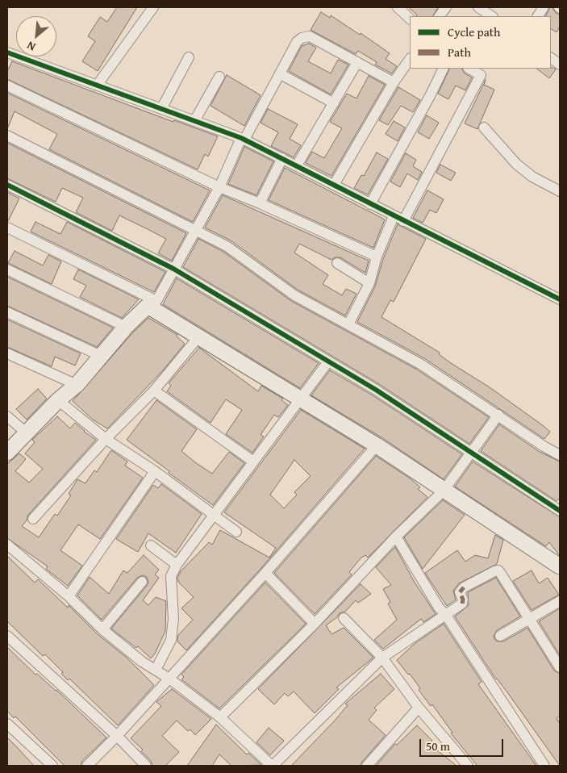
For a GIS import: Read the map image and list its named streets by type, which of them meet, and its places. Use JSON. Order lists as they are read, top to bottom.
{
  "legend": ["Cycle path", "Path"],
  "scale_bar": "50 m",
  "north": "bottom left"
}
